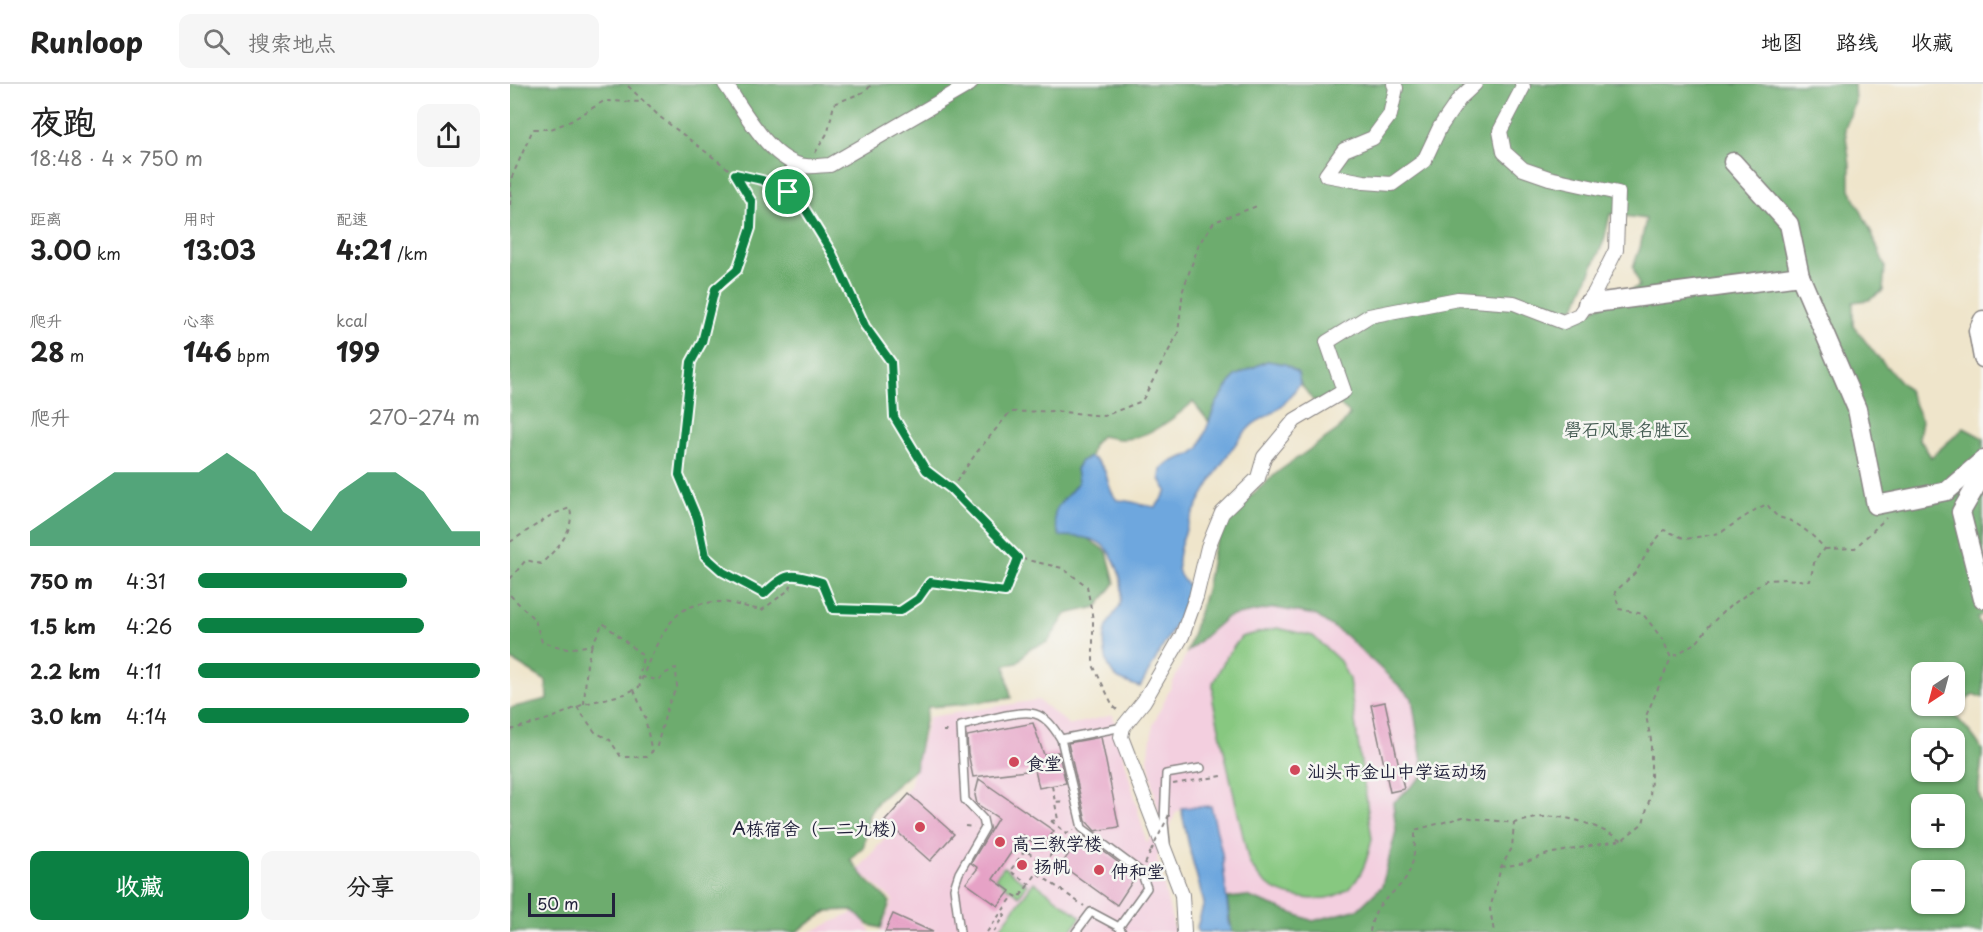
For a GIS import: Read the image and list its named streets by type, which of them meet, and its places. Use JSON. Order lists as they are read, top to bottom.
{
  "parks": ["礐石风景名胜区"],
  "places": [
    "食堂",
    "汕头市金山中学运动场",
    "A栋宿舍（一二九楼）",
    "高三教学楼",
    "扬帆",
    "仲和堂"
  ],
  "scale_bar": "50 m",
  "north": "bottom left",
  "page": {
    "header": "Runloop",
    "search": "搜索地点",
    "nav": ["地图", "路线", "收藏"],
    "heading": ["夜跑", "18:48 · 4 × 750 m"],
    "stats": [
      ["距离", "3.00 km"],
      ["用时", "13:03"],
      ["配速", "4:21 /km"],
      ["爬升", "28 m"],
      ["心率", "146 bpm"],
      ["kcal", "199"]
    ],
    "chart": ["爬升", "270–274 m"],
    "list": [
      {
        "name": "750 m",
        "note": "4:31"
      },
      {
        "name": "1.5 km",
        "note": "4:26"
      },
      {
        "name": "2.2 km",
        "note": "4:11"
      },
      {
        "name": "3.0 km",
        "note": "4:14"
      }
    ],
    "map_buttons": ["+", "−"],
    "buttons": ["收藏", "分享"],
    "scale": "50 m"
  }
}
